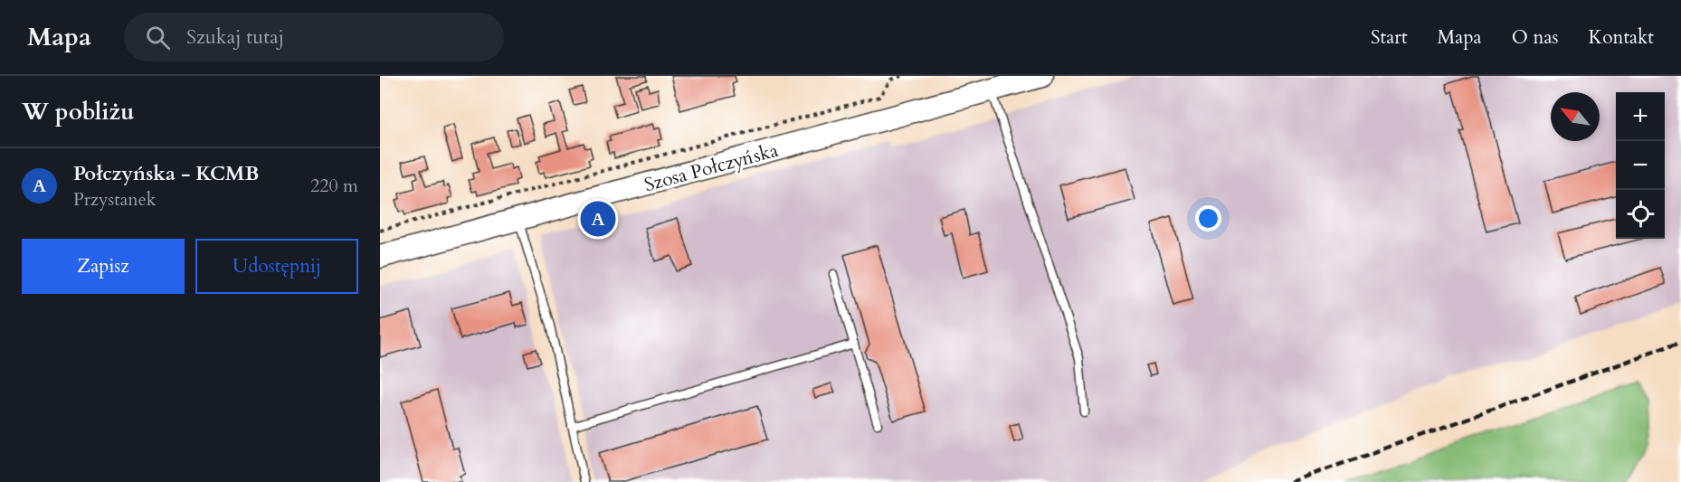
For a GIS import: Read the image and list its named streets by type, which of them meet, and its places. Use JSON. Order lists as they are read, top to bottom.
{
  "streets": {
    "main road": ["Szosa Połczyńska"]
  },
  "north": "top left",
  "page": {
    "header": "Mapa",
    "search": "Szukaj tutaj",
    "nav": [
      "Start",
      "Mapa",
      "O nas",
      "Kontakt"
    ],
    "heading": "W pobliżu",
    "map_buttons": ["+", "−"],
    "list": [
      {
        "mark": "A",
        "name": "Połczyńska - KCMB",
        "note": "Przystanek",
        "value": "220 m"
      }
    ],
    "pins": "A",
    "buttons": ["Zapisz", "Udostępnij"]
  }
}
